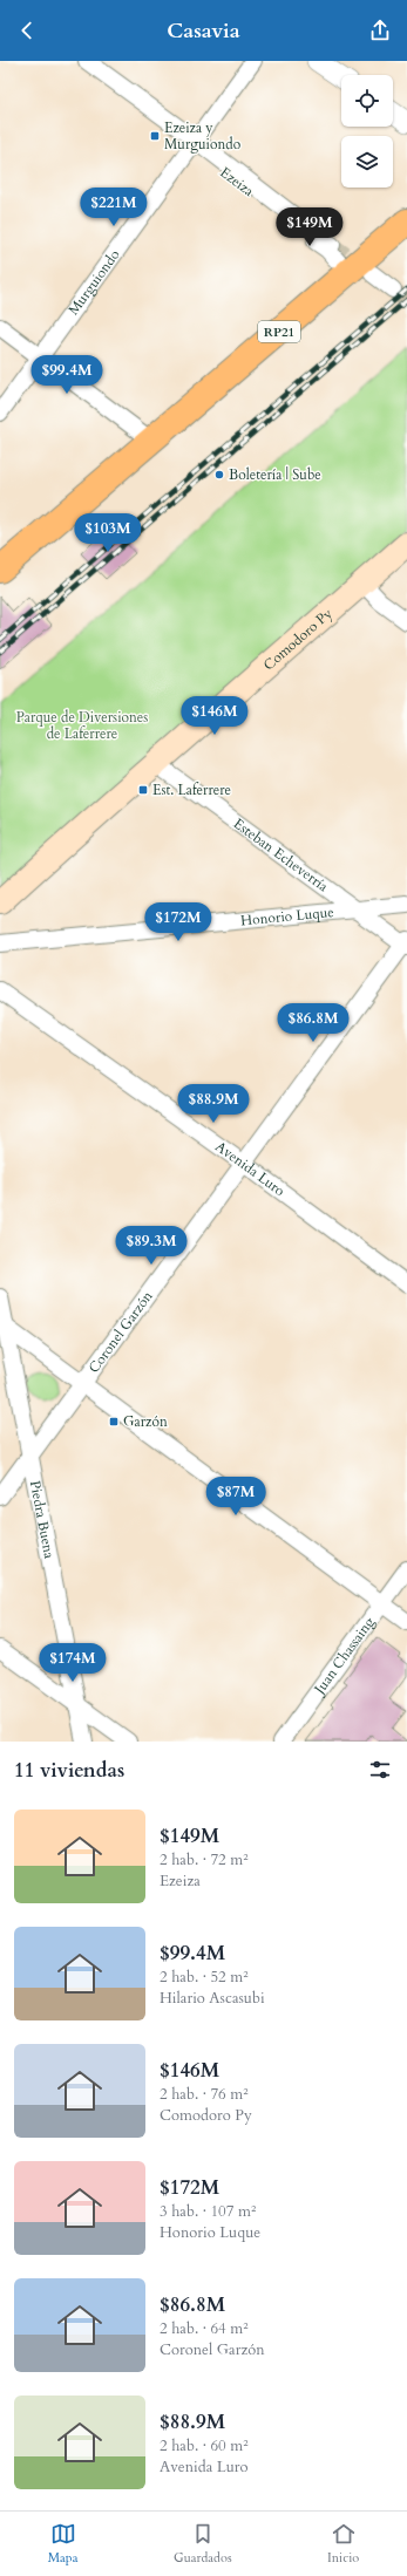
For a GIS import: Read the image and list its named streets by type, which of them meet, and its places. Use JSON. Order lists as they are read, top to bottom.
{
  "streets": {
    "main road": ["RP21", "Comodoro Py"],
    "street": [
      "Ezeiza",
      "Murguiondo",
      "Esteban Echeverría",
      "Honorio Luque",
      "Avenida Luro",
      "Coronel Garzón",
      "Piedra Buena",
      "Juan Chassaing"
    ]
  },
  "crossings": [
    ["Ezeiza", "Murguiondo"],
    ["Ezeiza", "RP21"],
    ["Comodoro Py", "Esteban Echeverría"],
    ["Esteban Echeverría", "Honorio Luque"],
    ["Esteban Echeverría", "Coronel Garzón"],
    ["Avenida Luro", "Coronel Garzón"],
    ["Coronel Garzón", "Piedra Buena"]
  ],
  "parks": ["Parque de Diversiones de Laferrere"],
  "places": {
    "transit": ["Ezeiza y Murguiondo", "Est. Laferrere", "Garzón"],
    "other": ["Boletería | Sube"]
  },
  "page": {
    "header": "Casavia",
    "price": [
      "$221M",
      "$149M",
      "$99.4M",
      "$103M",
      "$146M",
      "$172M",
      "$86.8M",
      "$88.9M",
      "$89.3M",
      "$87M",
      "$174M"
    ],
    "heading": "11 viviendas",
    "list": [
      {
        "name": "$149M",
        "note": "2 hab. · 72 m² · Ezeiza"
      },
      {
        "name": "$99.4M",
        "note": "2 hab. · 52 m² · Hilario Ascasubi"
      },
      {
        "name": "$146M",
        "note": "2 hab. · 76 m² · Comodoro Py"
      },
      {
        "name": "$172M",
        "note": "3 hab. · 107 m² · Honorio Luque"
      },
      {
        "name": "$86.8M",
        "note": "2 hab. · 64 m² · Coronel Garzón"
      },
      {
        "name": "$88.9M",
        "note": "2 hab. · 60 m² · Avenida Luro"
      }
    ],
    "tabs": ["Mapa", "Guardados", "Inicio"]
  }
}
